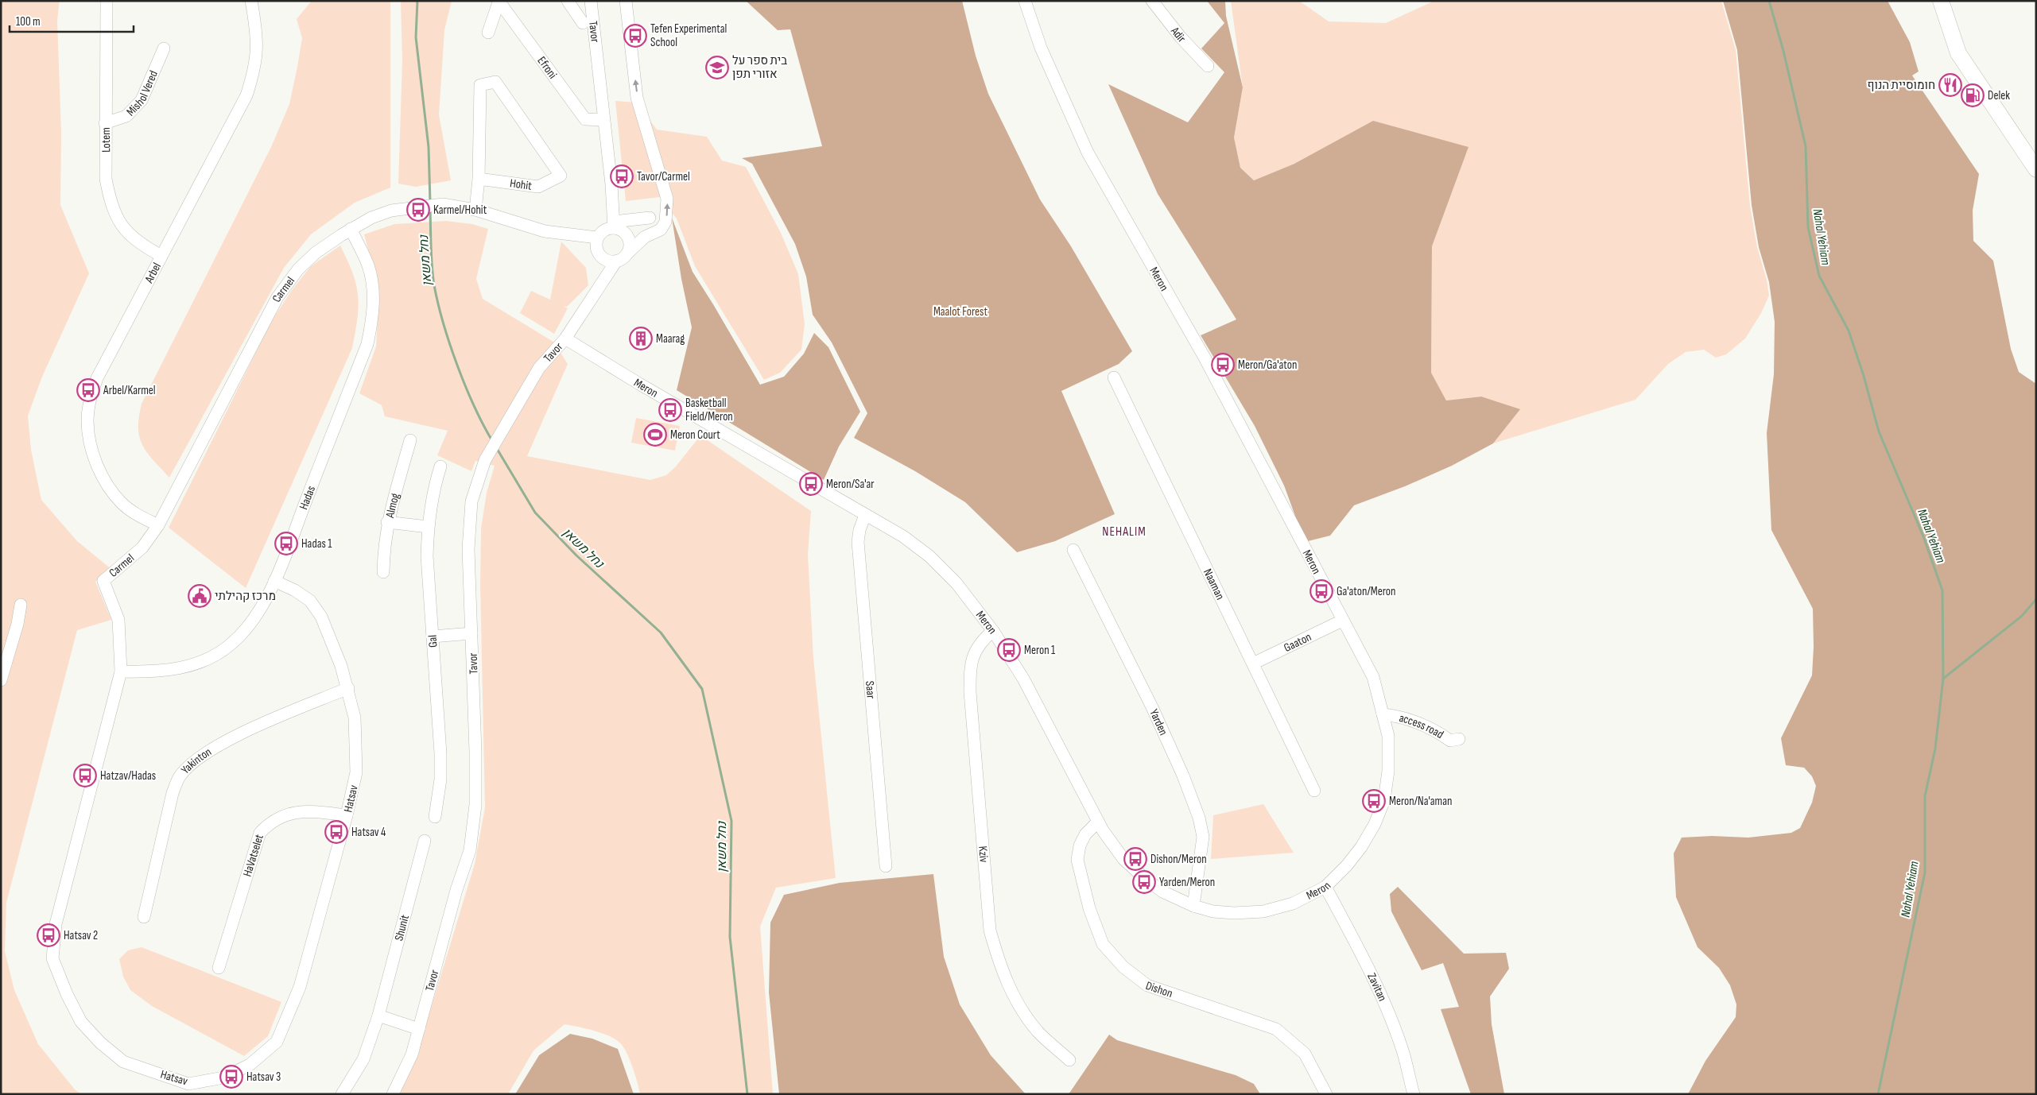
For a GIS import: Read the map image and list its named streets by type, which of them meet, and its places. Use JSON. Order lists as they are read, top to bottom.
{
  "streets": {
    "street": [
      "Tavor",
      "Adir",
      "Efroni",
      "Mishol Vered",
      "Lotem",
      "Hohit",
      "Arbel",
      "Meron",
      "Carmel",
      "Hadas",
      "Almog",
      "Naaman",
      "Gal",
      "Gaaton",
      "Saar",
      "Yarden",
      "access road",
      "Yakinton",
      "Hatsav",
      "Kziv",
      "HaVatselet",
      "Shunit",
      "Zavitan",
      "Dishon"
    ]
  },
  "crossings": [
    ["Tavor", "Efroni"],
    ["Tavor", "Meron"],
    ["Tavor", "Carmel"],
    ["Mishol Vered", "Lotem"],
    ["Lotem", "Arbel"],
    ["Arbel", "Carmel"],
    ["Meron", "Gaaton"],
    ["Meron", "Saar"],
    ["Meron", "Yarden"],
    ["Meron", "access road"],
    ["Meron", "Kziv"],
    ["Meron", "Zavitan"],
    ["Meron", "Dishon"],
    ["Carmel", "Hadas"],
    ["Carmel", "Hatsav"],
    ["Hadas", "Hatsav"],
    ["Naaman", "Gaaton"],
    ["Yakinton", "Hatsav"],
    ["Hatsav", "HaVatselet"]
  ],
  "districts": ["NEHALIM"],
  "water": ["Nahal Yehiam", "נחל משאן"],
  "parks": ["Maalot Forest"],
  "places": {
    "bus stop": [
      "Tefen Experimental School",
      "Tavor/Carmel",
      "Karmel/Hohit",
      "Meron/Ga'aton",
      "Arbel/Karmel",
      "Basketball Field/Meron",
      "Meron/Sa'ar",
      "Hadas 1",
      "Ga'aton/Meron",
      "Meron 1",
      "Hatzav/Hadas",
      "Meron/Na'aman",
      "Hatsav 4",
      "Dishon/Meron",
      "Yarden/Meron",
      "Hatsav 2",
      "Hatsav 3"
    ],
    "school or university": ["בית ספר על אזורי תפן"],
    "restaurant": ["חומוסיית הנוף"],
    "fuel station": ["Delek"],
    "building": ["Maarag"],
    "sports": ["Meron Court"],
    "public building": ["מרכז קהילתי"]
  },
  "scale_bar": "100 m"
}
